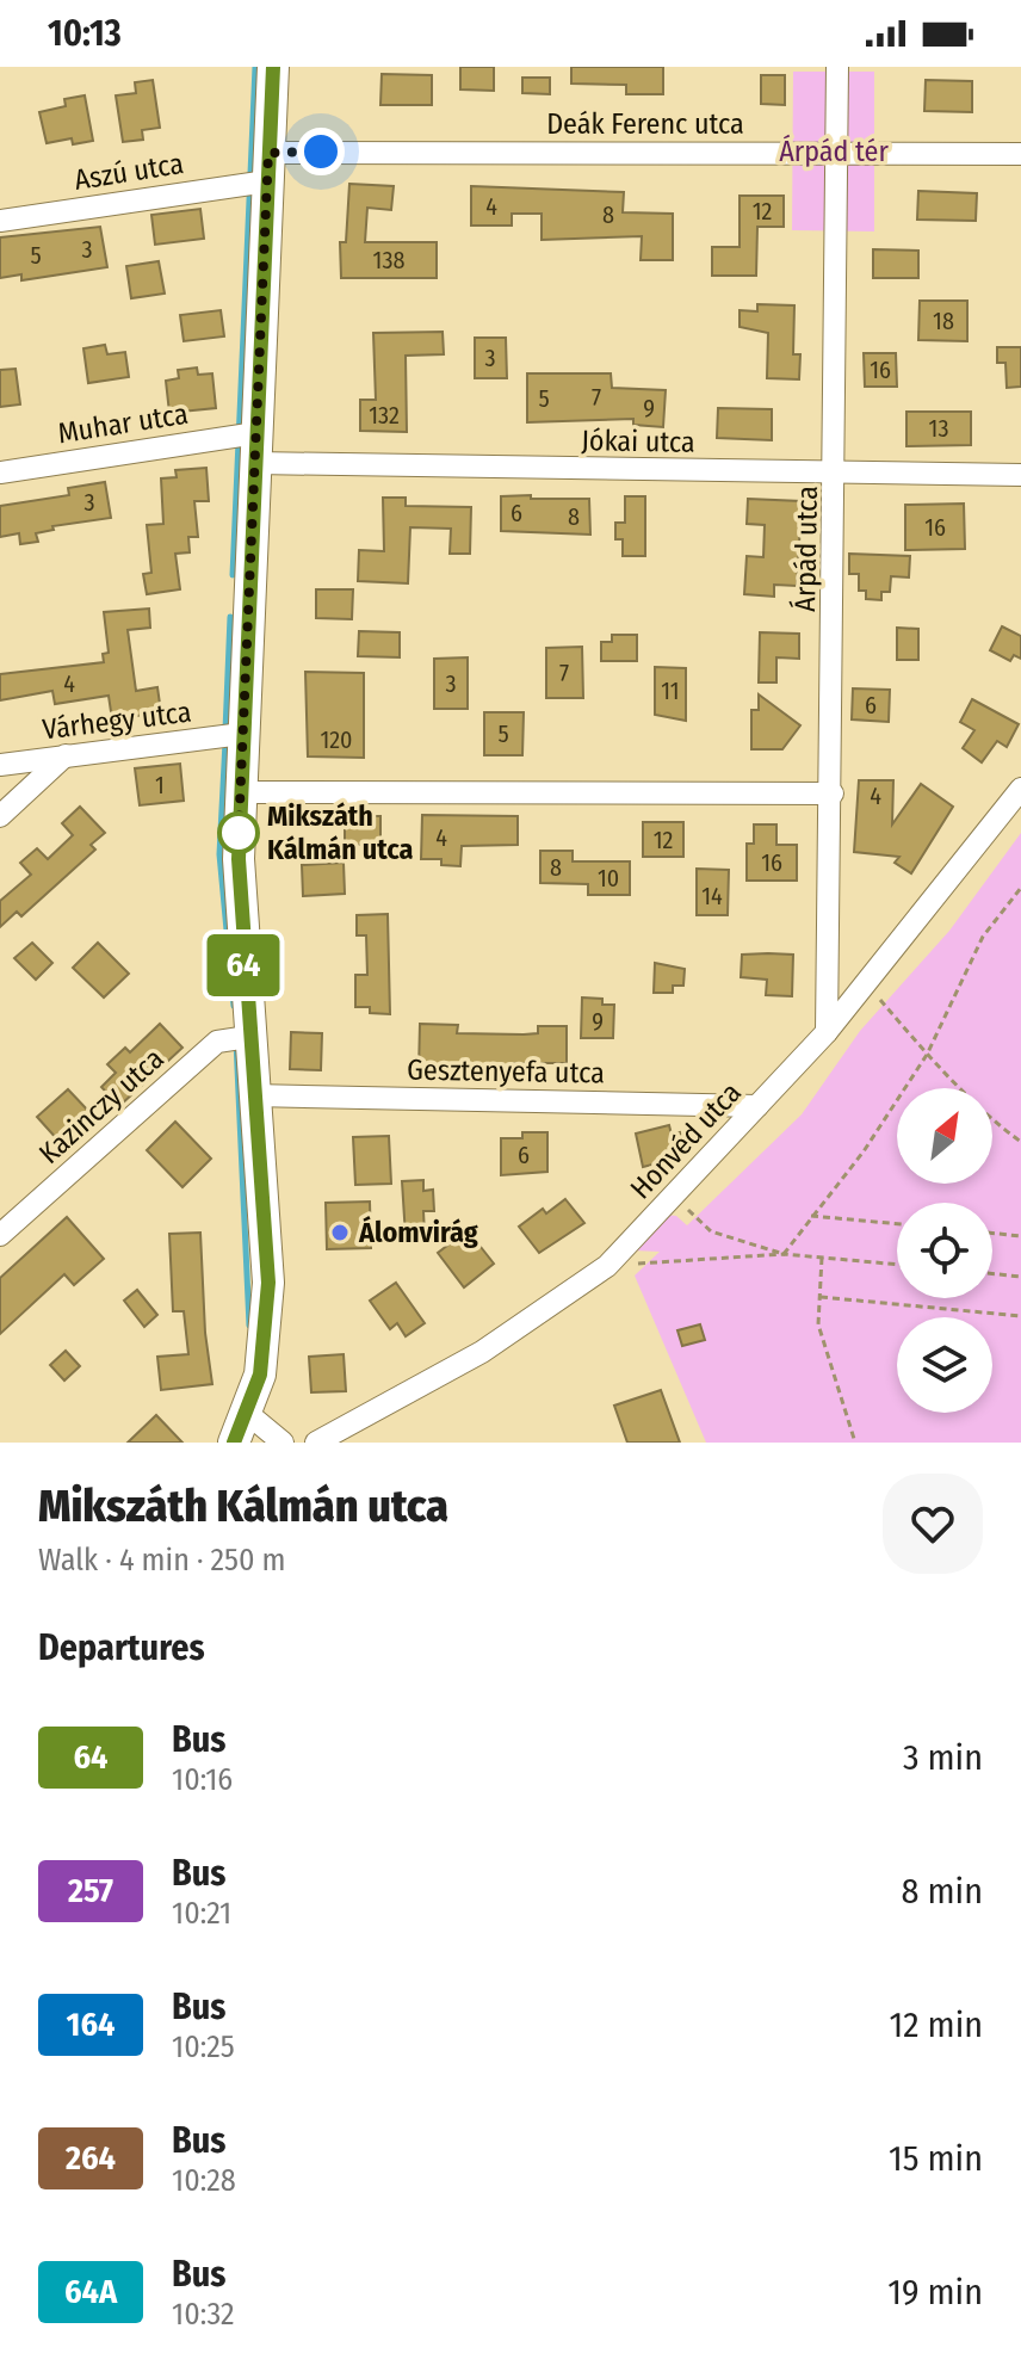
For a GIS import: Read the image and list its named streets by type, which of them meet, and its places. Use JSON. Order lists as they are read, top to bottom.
{
  "streets": {
    "street": [
      "Deák Ferenc utca",
      "Aszú utca",
      "Muhar utca",
      "Jókai utca",
      "Árpád utca",
      "Várhegy utca",
      "Gesztenyefa utca",
      "Kazinczy utca",
      "Honvéd utca"
    ]
  },
  "crossings": [
    ["Deák Ferenc utca", "Aszú utca"],
    ["Deák Ferenc utca", "Árpád utca"],
    ["Muhar utca", "Jókai utca"],
    ["Jókai utca", "Árpád utca"],
    ["Árpád utca", "Honvéd utca"],
    ["Gesztenyefa utca", "Honvéd utca"]
  ],
  "parks": ["Árpád tér"],
  "places": ["Mikszáth Kálmán utca", "Álomvirág"],
  "lines": ["bus line 64"],
  "house_numbers": [
    "4",
    "12",
    "8",
    "3",
    "5",
    "138",
    "18",
    "3",
    "16",
    "7",
    "5",
    "9",
    "132",
    "13",
    "3",
    "6",
    "8",
    "16",
    "7",
    "4",
    "3",
    "11",
    "6",
    "5",
    "120",
    "1",
    "4",
    "4",
    "12",
    "16",
    "8",
    "10",
    "14",
    "9",
    "6"
  ],
  "north": "top right",
  "page": {
    "status": "10:13",
    "on_map": "64",
    "heading": [
      ["Mikszáth Kálmán utca", "Walk · 4 min · 250 m"],
      "Departures"
    ],
    "list": [
      {
        "mark": "64",
        "name": "Bus",
        "note": "10:16",
        "value": "3 min"
      },
      {
        "mark": "257",
        "name": "Bus",
        "note": "10:21",
        "value": "8 min"
      },
      {
        "mark": "164",
        "name": "Bus",
        "note": "10:25",
        "value": "12 min"
      },
      {
        "mark": "264",
        "name": "Bus",
        "note": "10:28",
        "value": "15 min"
      },
      {
        "mark": "64A",
        "name": "Bus",
        "note": "10:32",
        "value": "19 min"
      }
    ]
  }
}
